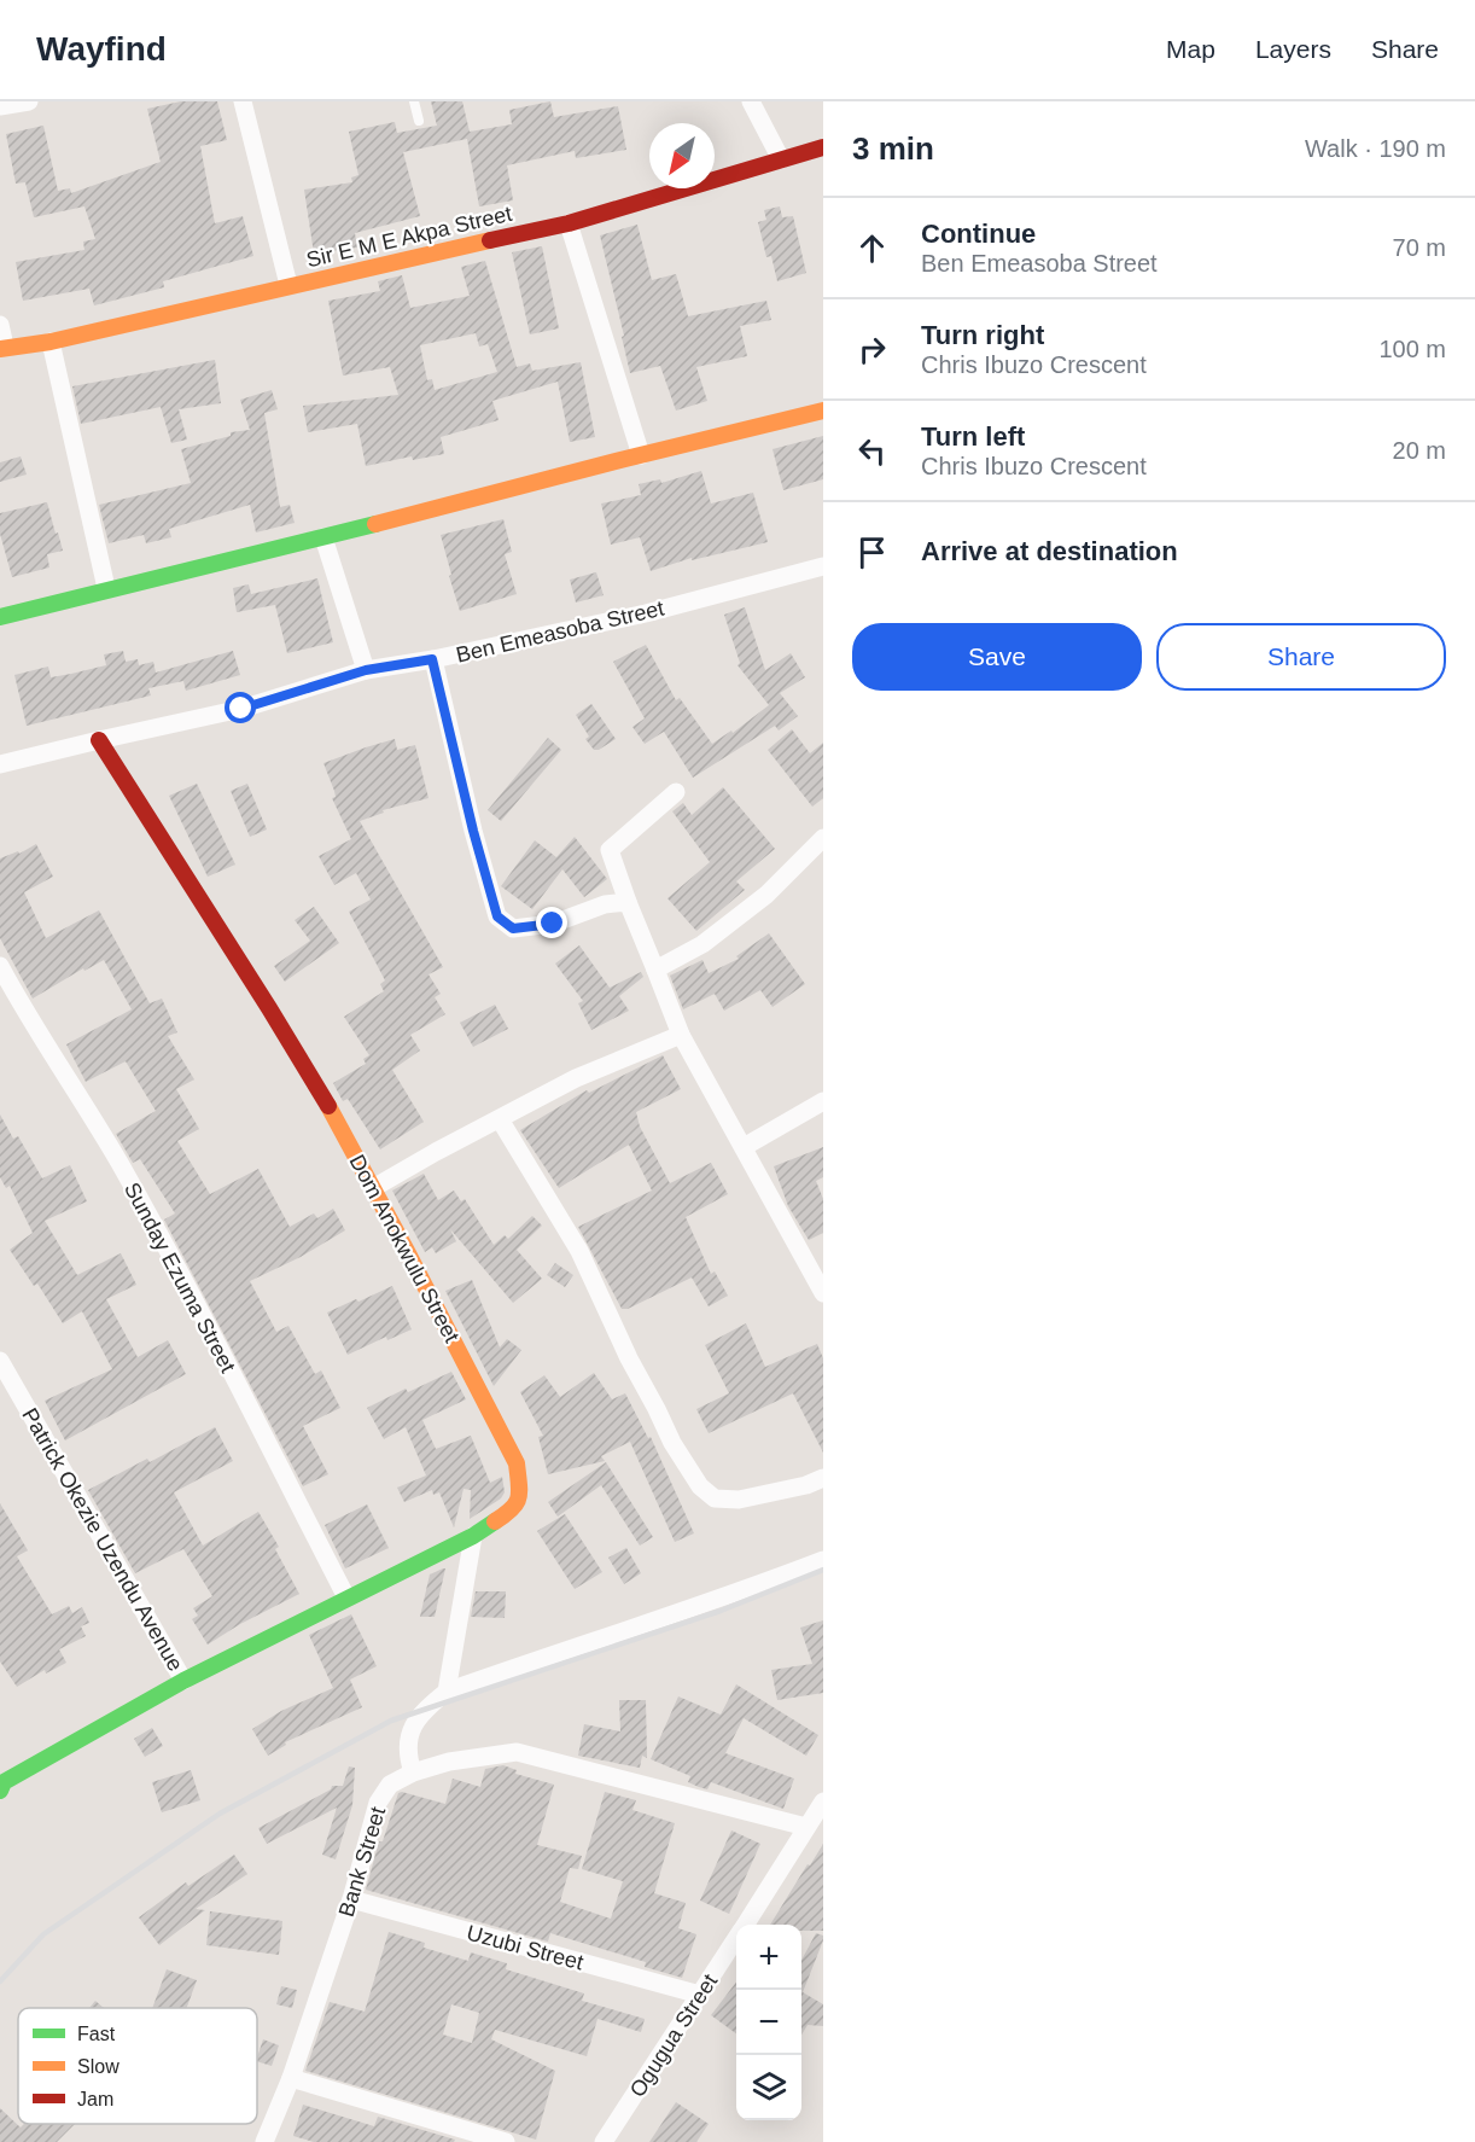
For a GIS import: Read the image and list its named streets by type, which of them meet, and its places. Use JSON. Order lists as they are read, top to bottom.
{
  "streets": {
    "street": [
      "Sir E M E Akpa Street",
      "Ben Emeasoba Street",
      "Dom Anokwulu Street",
      "Sunday Ezuma Street",
      "Patrick Okezie Uzendu Avenue",
      "Bank Street",
      "Uzubi Street",
      "Ogugua Street"
    ]
  },
  "crossings": [
    ["Ben Emeasoba Street", "Dom Anokwulu Street"],
    ["Dom Anokwulu Street", "Sunday Ezuma Street"],
    ["Dom Anokwulu Street", "Patrick Okezie Uzendu Avenue"],
    ["Bank Street", "Uzubi Street"],
    ["Bank Street", "Ogugua Street"],
    ["Uzubi Street", "Ogugua Street"]
  ],
  "legend": ["Fast", "Slow", "Jam"],
  "north": "bottom left",
  "page": {
    "header": "Wayfind",
    "nav": ["Map", "Layers", "Share"],
    "heading": ["3 min", "Walk · 190 m"],
    "list": [
      ["Continue", "Ben Emeasoba Street", "70 m"],
      ["Turn right", "Chris Ibuzo Crescent", "100 m"],
      ["Turn left", "Chris Ibuzo Crescent", "20 m"],
      "Arrive at destination"
    ],
    "buttons": ["Save", "Share"],
    "map_buttons": ["+", "−"]
  }
}
